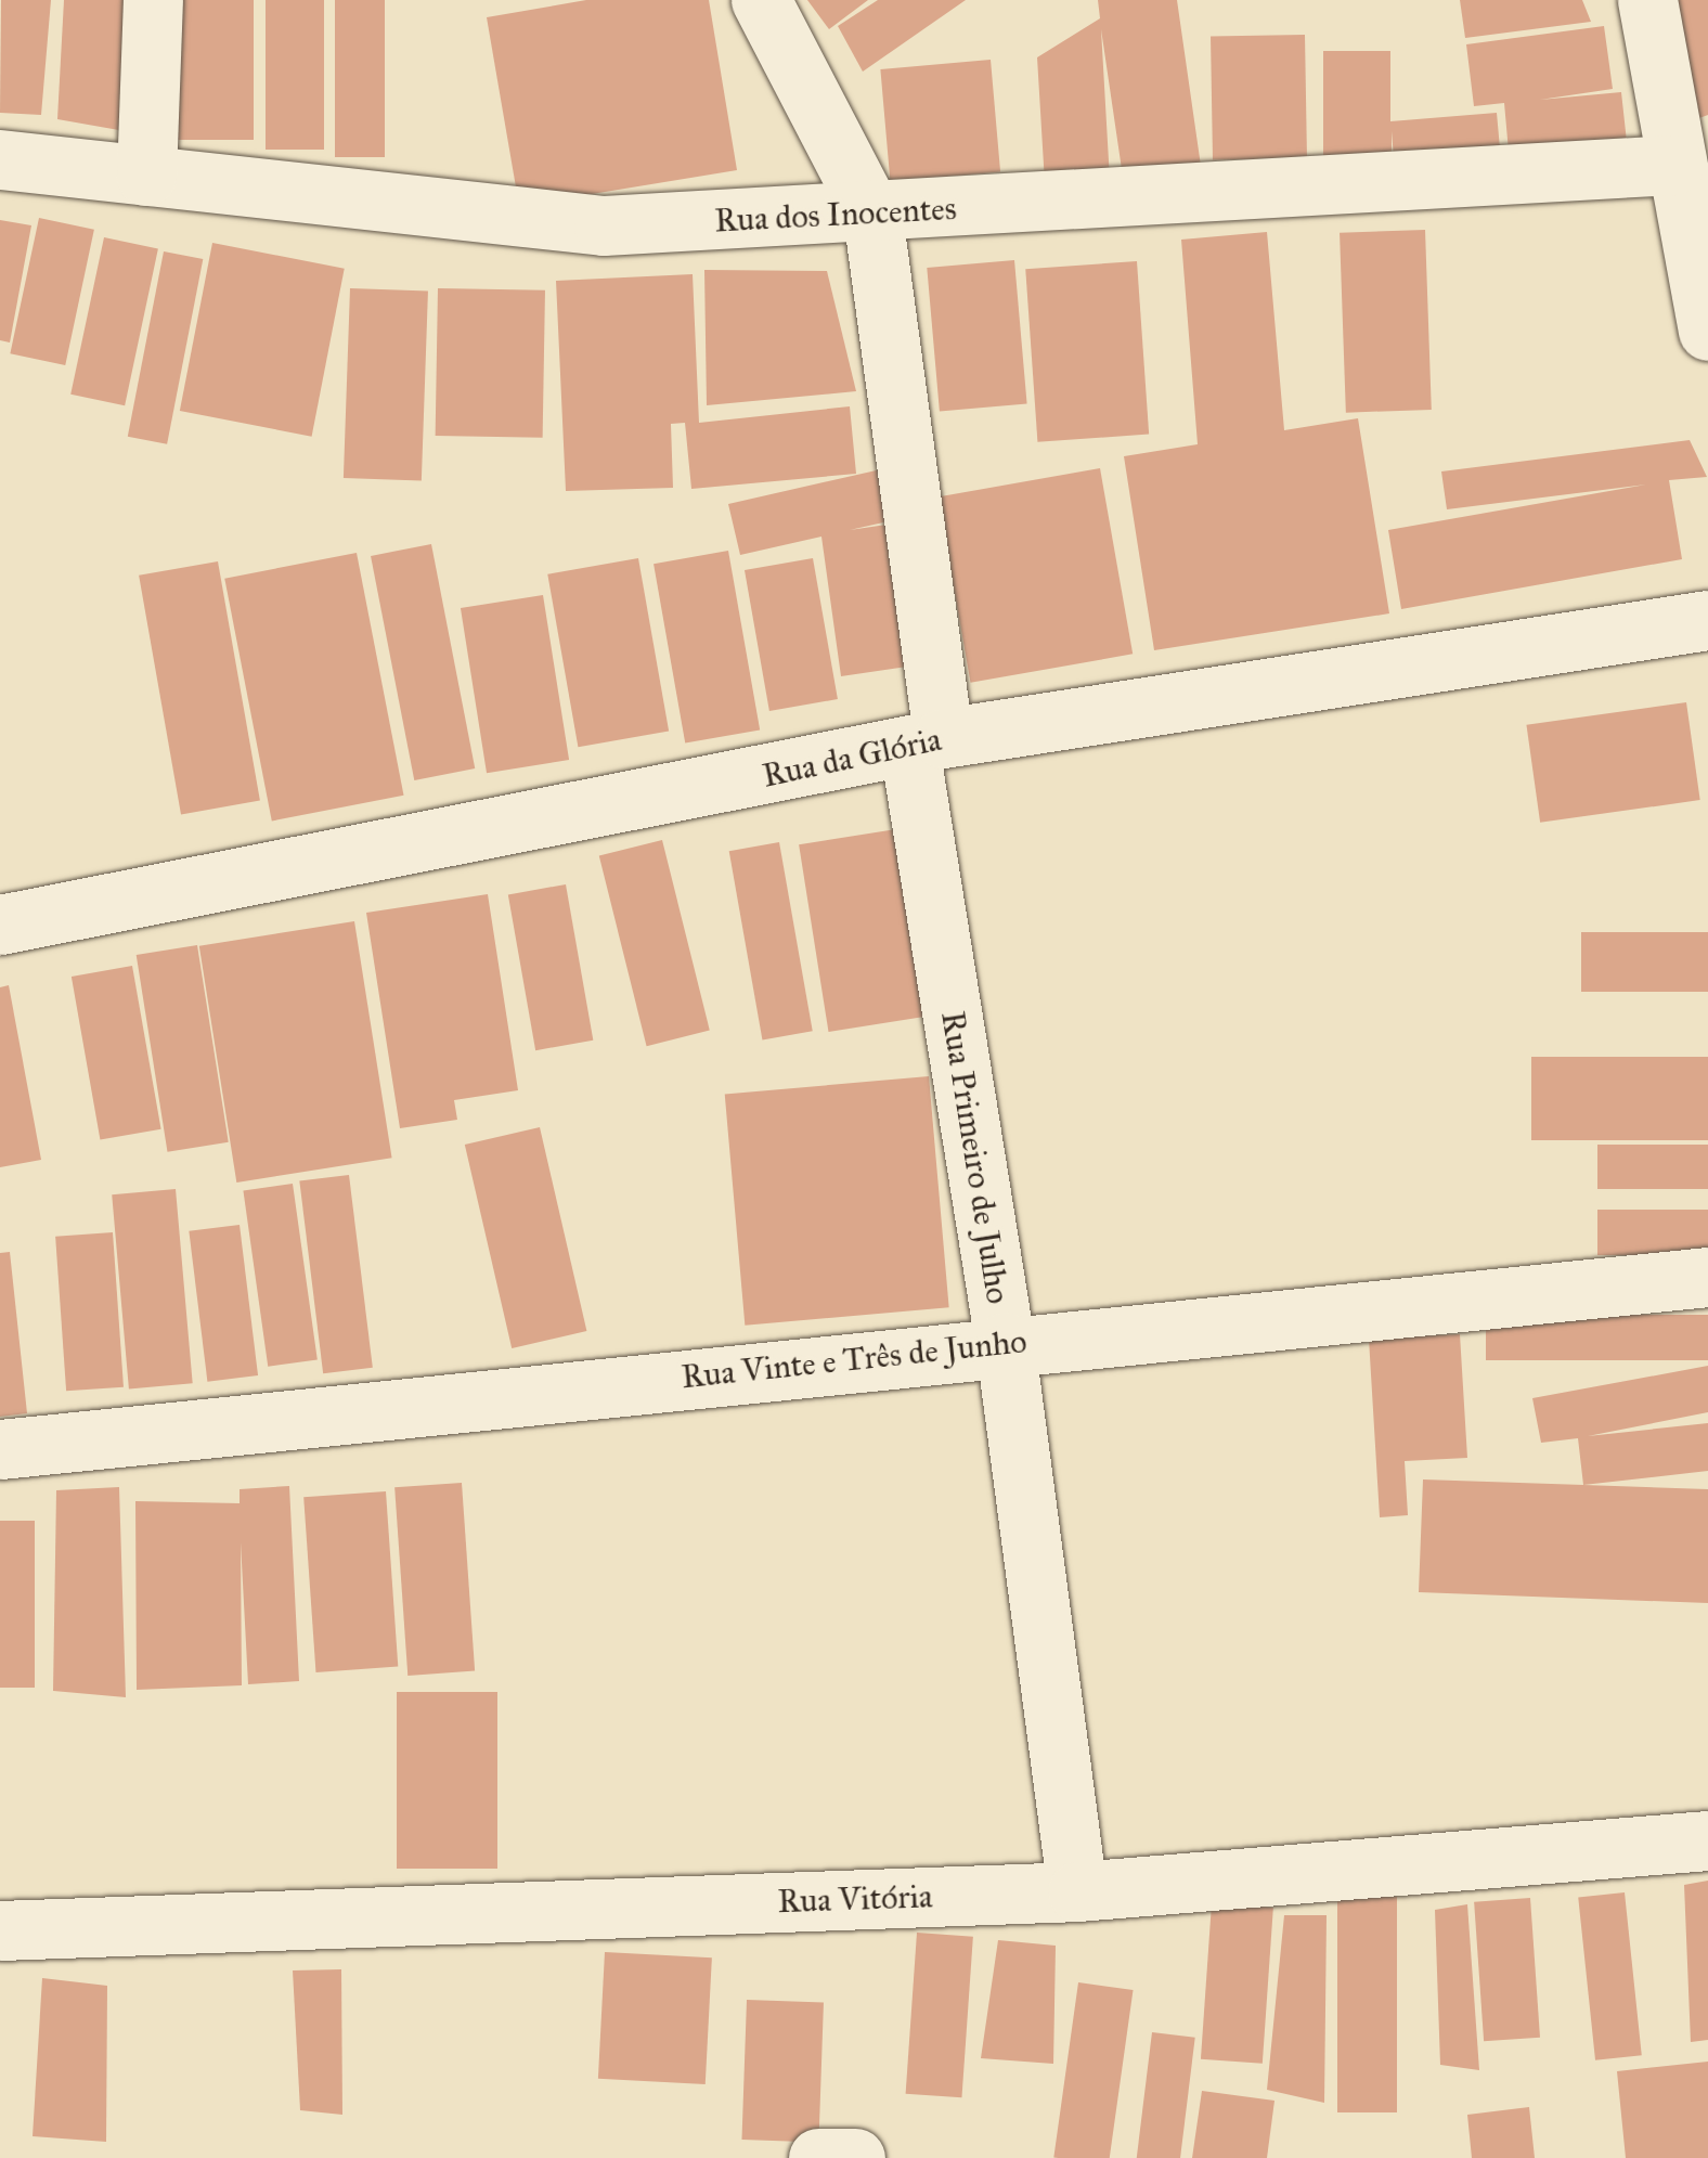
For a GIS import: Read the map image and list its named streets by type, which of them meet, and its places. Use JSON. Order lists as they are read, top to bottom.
{
  "streets": {
    "street": [
      "Rua dos Inocentes",
      "Rua da Glória",
      "Rua Primeiro de Julho",
      "Rua Vinte e Três de Junho",
      "Rua Vitória"
    ]
  },
  "crossings": [
    ["Rua dos Inocentes", "Rua Primeiro de Julho"],
    ["Rua da Glória", "Rua Primeiro de Julho"],
    ["Rua Primeiro de Julho", "Rua Vinte e Três de Junho"],
    ["Rua Primeiro de Julho", "Rua Vitória"]
  ]
}
